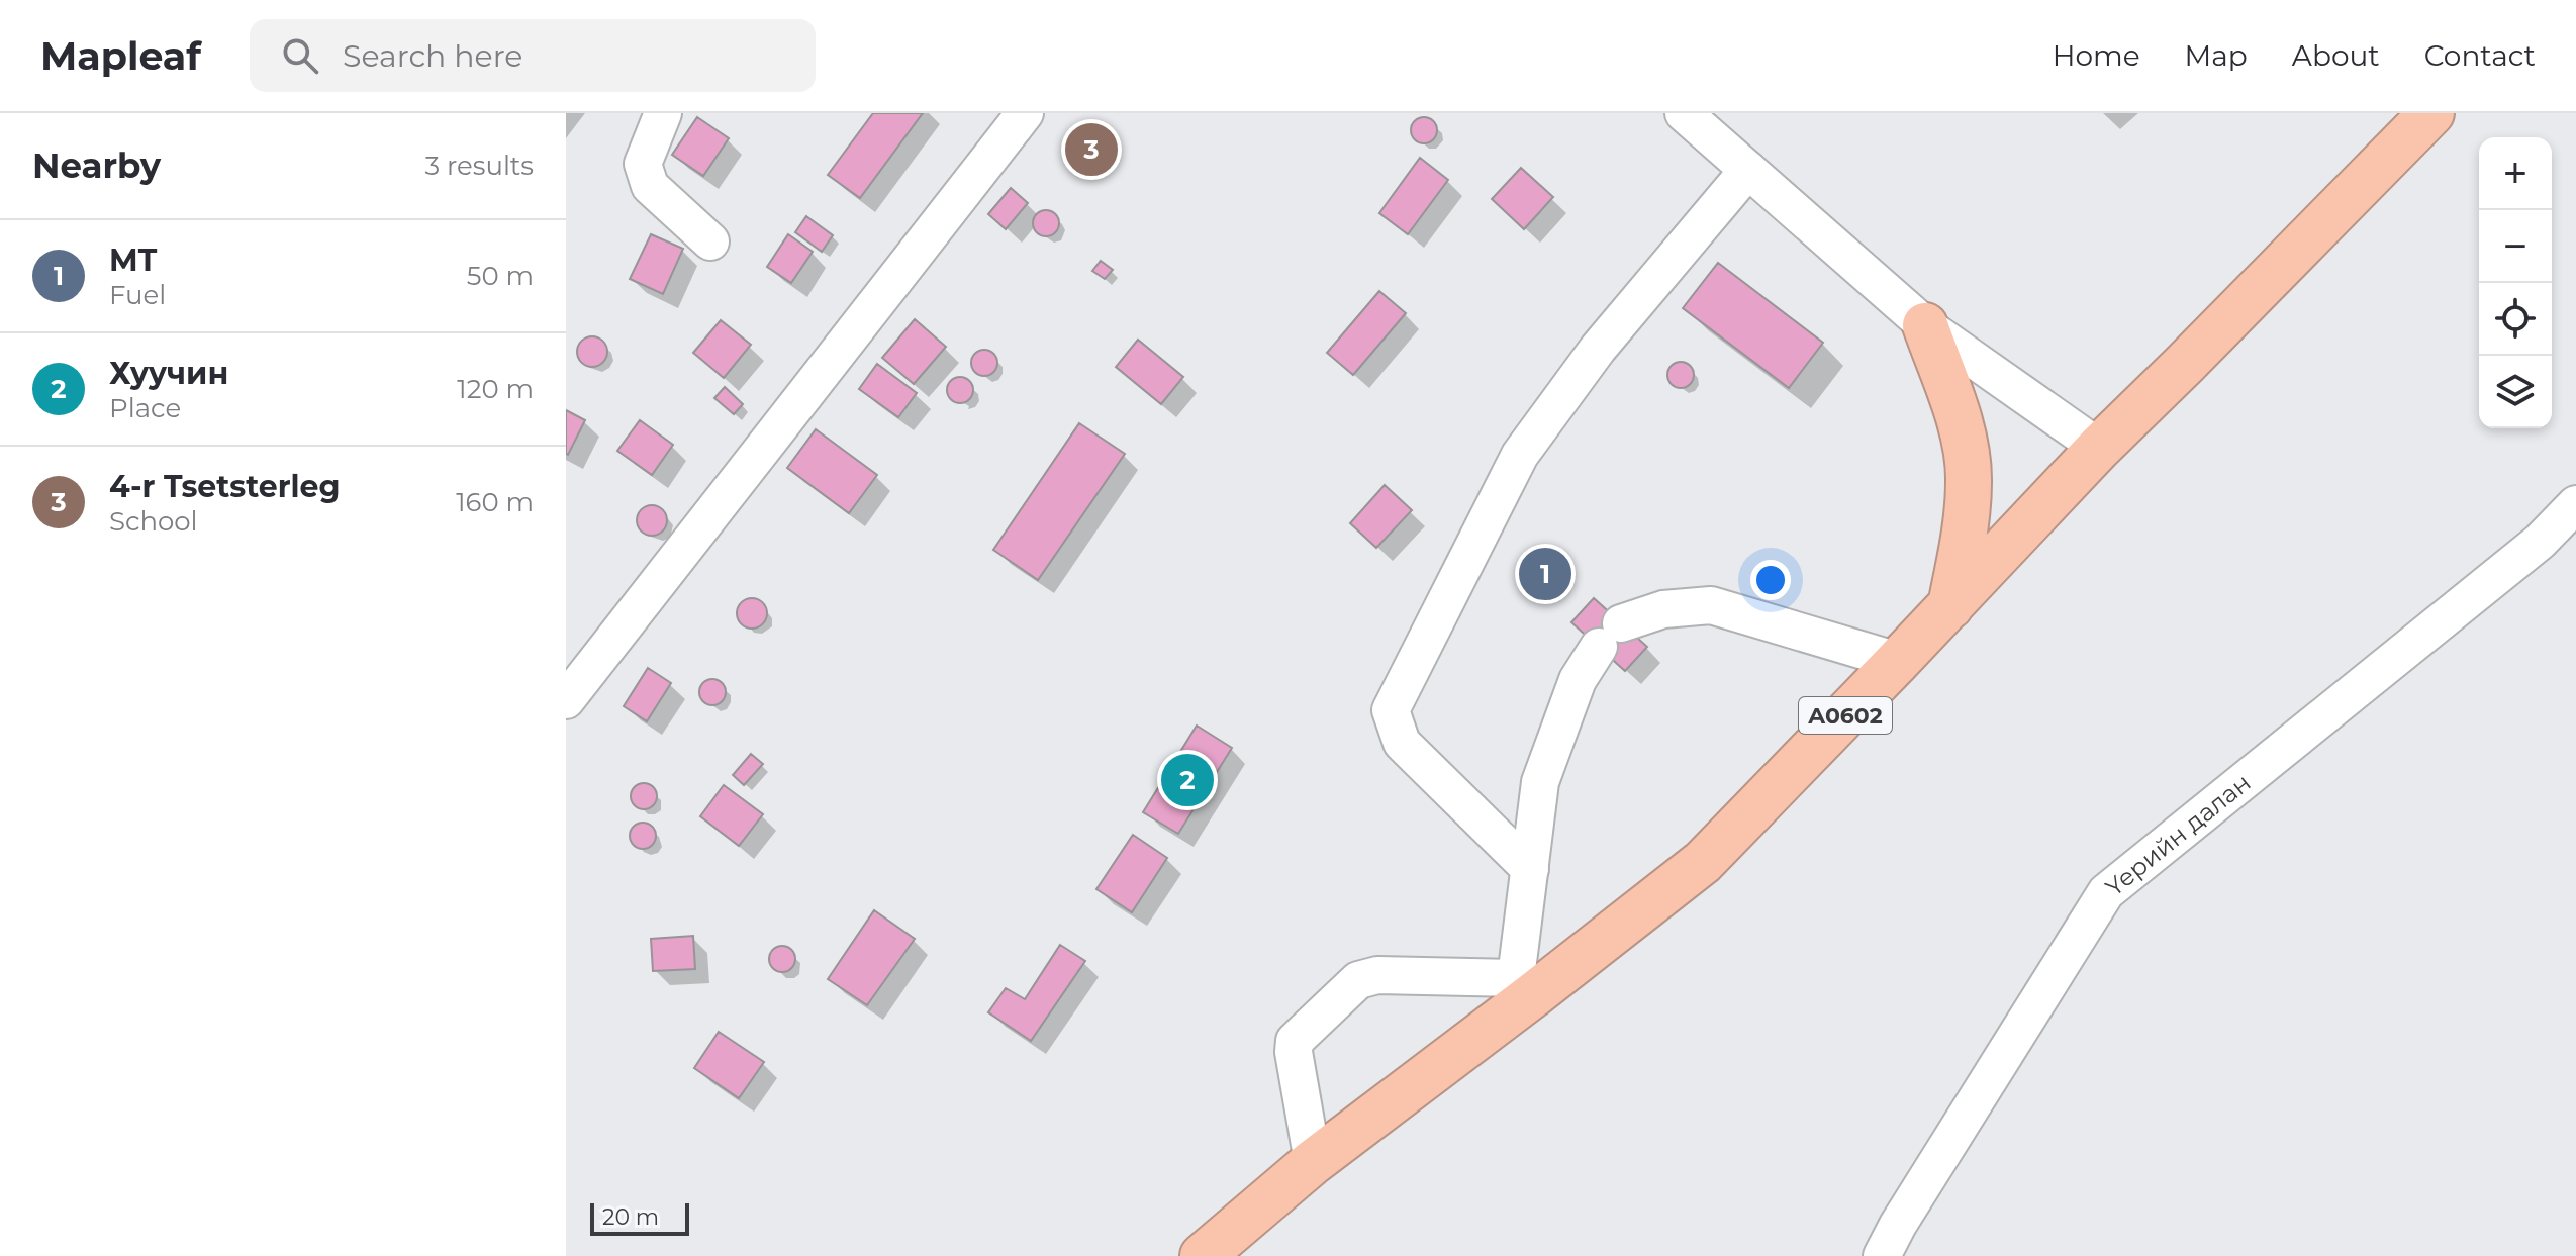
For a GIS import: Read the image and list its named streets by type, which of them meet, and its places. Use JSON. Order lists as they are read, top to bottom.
{
  "streets": {
    "highway": ["A0602"],
    "street": ["Үерийн далан"]
  },
  "scale_bar": "20 m",
  "page": {
    "header": "Mapleaf",
    "search": "Search here",
    "nav": [
      "Home",
      "Map",
      "About",
      "Contact"
    ],
    "heading": ["Nearby", "3 results"],
    "pins": ["3", "1", "2"],
    "map_buttons": ["+", "−"],
    "list": [
      {
        "mark": "1",
        "name": "MT",
        "note": "Fuel",
        "value": "50 m"
      },
      {
        "mark": "2",
        "name": "Хуучин",
        "note": "Place",
        "value": "120 m"
      },
      {
        "mark": "3",
        "name": "4-r Tsetsterleg",
        "note": "School",
        "value": "160 m"
      }
    ],
    "scale": "20 m"
  }
}
